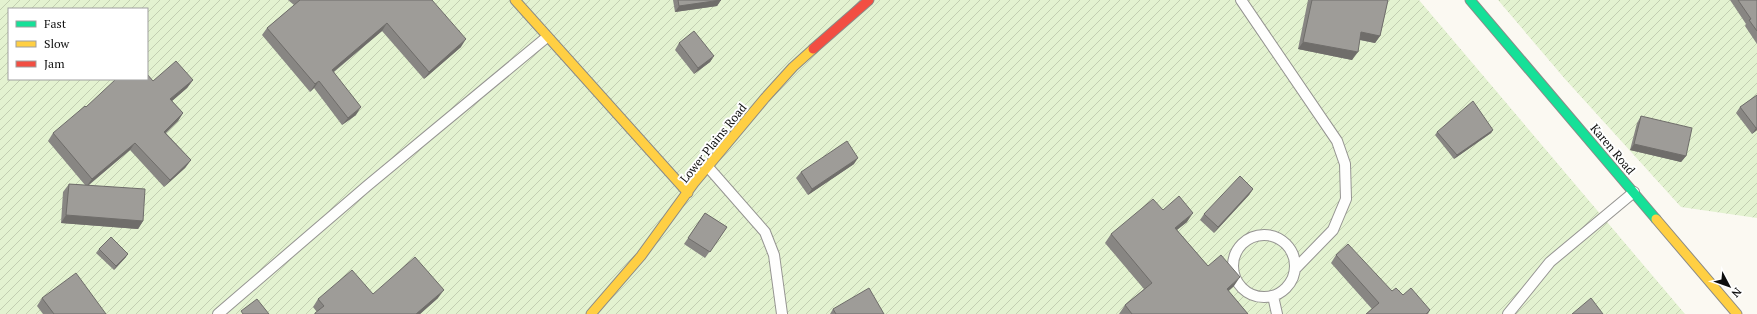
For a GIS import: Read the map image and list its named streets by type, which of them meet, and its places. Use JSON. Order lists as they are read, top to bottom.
{
  "streets": {
    "street": ["Lower Plains Road", "Karen Road"]
  },
  "legend": ["Fast", "Slow", "Jam"],
  "north": "bottom right"
}
